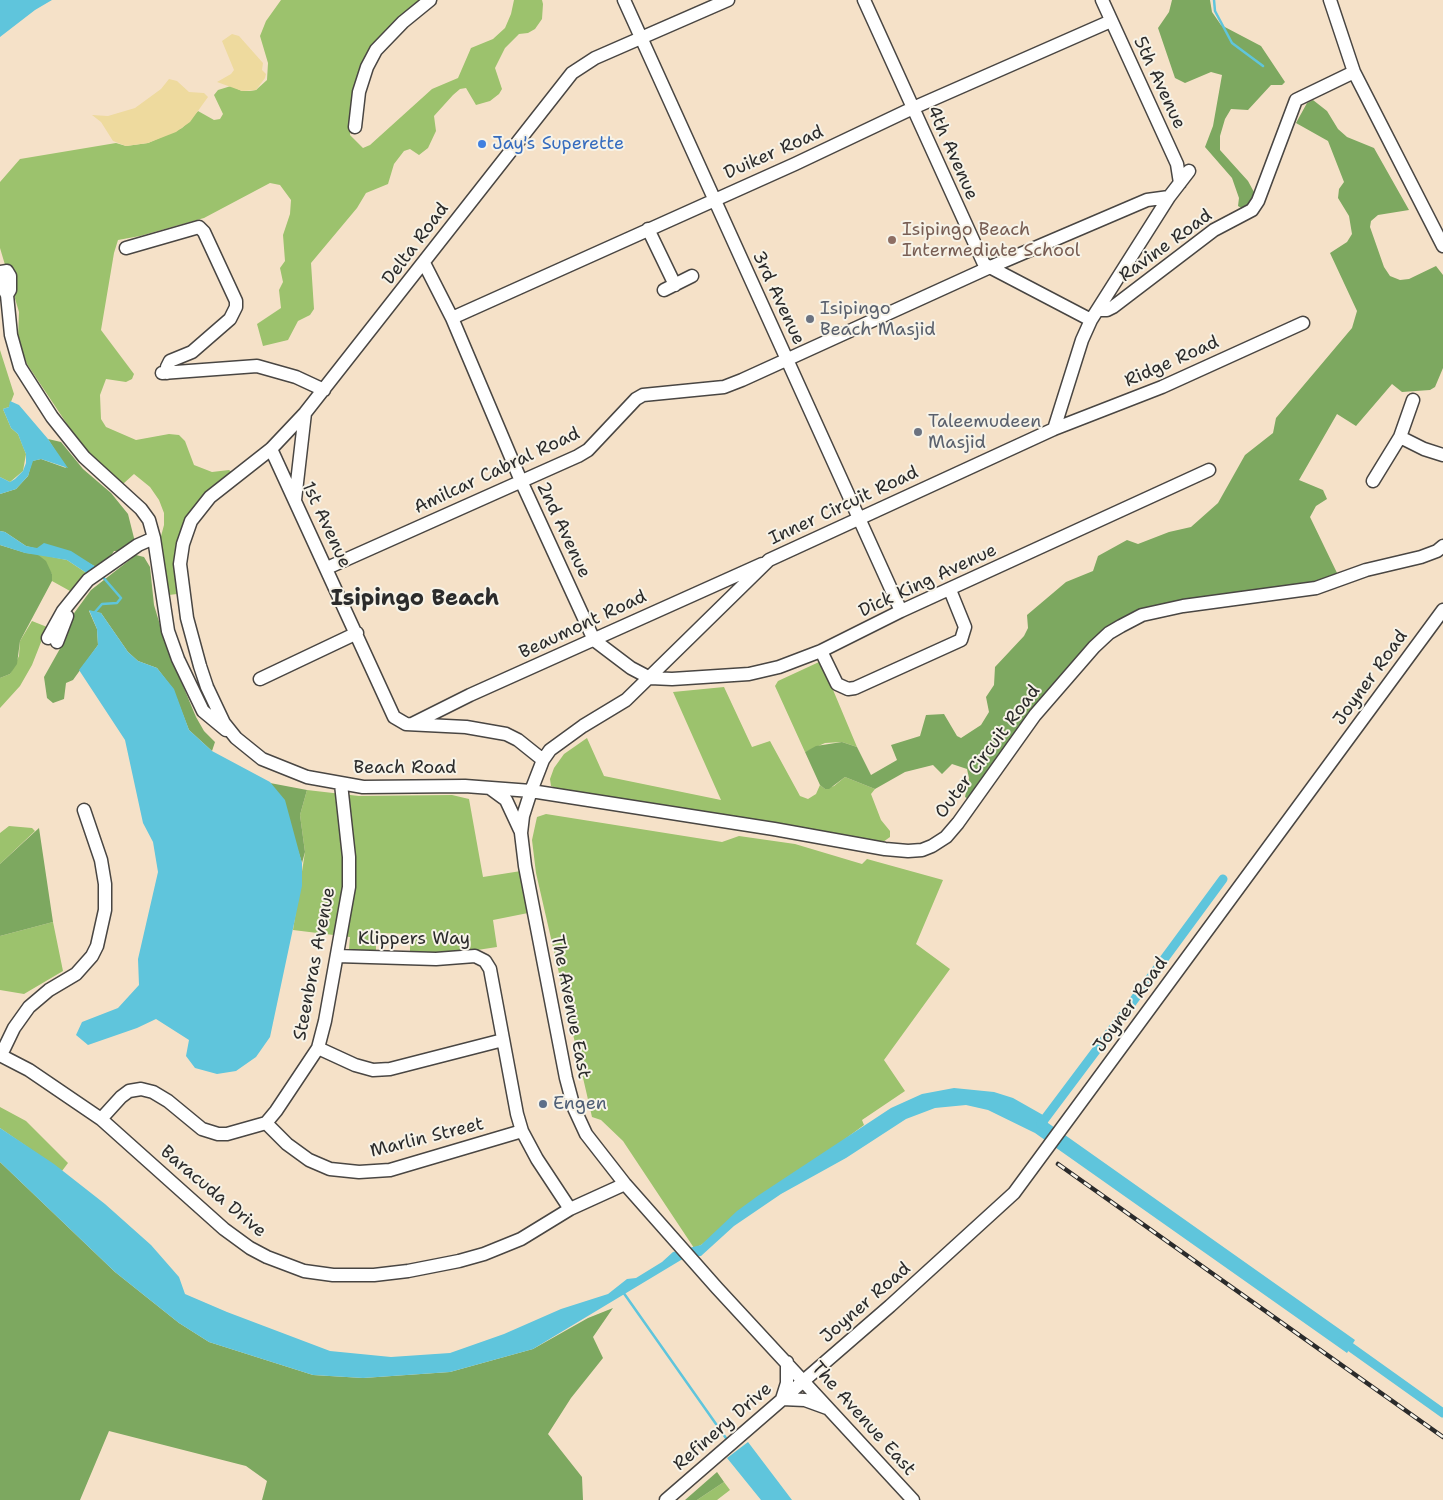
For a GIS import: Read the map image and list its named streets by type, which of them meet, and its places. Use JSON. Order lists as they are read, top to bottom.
{
  "streets": {
    "street": [
      "5th Avenue",
      "Duiker Road",
      "4th Avenue",
      "Delta Road",
      "Ravine Road",
      "3rd Avenue",
      "Ridge Road",
      "Amilcar Cabral Road",
      "Inner Circuit Road",
      "1st Avenue",
      "2nd Avenue",
      "Dick King Avenue",
      "Beaumont Road",
      "Joyner Road",
      "Outer Circuit Road",
      "Beach Road",
      "Klippers Way",
      "Steenbras Avenue",
      "The Avenue East",
      "Marlin Street",
      "Baracuda Drive",
      "Refinery Drive"
    ]
  },
  "crossings": [
    ["5th Avenue", "Duiker Road"],
    ["Duiker Road", "4th Avenue"],
    ["Duiker Road", "3rd Avenue"],
    ["Duiker Road", "2nd Avenue"],
    ["4th Avenue", "Amilcar Cabral Road"],
    ["Delta Road", "3rd Avenue"],
    ["Delta Road", "1st Avenue"],
    ["Delta Road", "2nd Avenue"],
    ["Delta Road", "Beach Road"],
    ["3rd Avenue", "Amilcar Cabral Road"],
    ["3rd Avenue", "Inner Circuit Road"],
    ["3rd Avenue", "Dick King Avenue"],
    ["Ridge Road", "Inner Circuit Road"],
    ["Amilcar Cabral Road", "1st Avenue"],
    ["Amilcar Cabral Road", "2nd Avenue"],
    ["Inner Circuit Road", "1st Avenue"],
    ["Inner Circuit Road", "2nd Avenue"],
    ["Inner Circuit Road", "Dick King Avenue"],
    ["Inner Circuit Road", "Beaumont Road"],
    ["Inner Circuit Road", "Outer Circuit Road"],
    ["Inner Circuit Road", "Beach Road"],
    ["Inner Circuit Road", "The Avenue East"],
    ["1st Avenue", "Beaumont Road"],
    ["2nd Avenue", "Dick King Avenue"],
    ["2nd Avenue", "Beaumont Road"],
    ["Joyner Road", "The Avenue East"],
    ["Joyner Road", "Refinery Drive"],
    ["Outer Circuit Road", "Beach Road"],
    ["Outer Circuit Road", "The Avenue East"],
    ["Beach Road", "Steenbras Avenue"],
    ["Beach Road", "The Avenue East"],
    ["Klippers Way", "Steenbras Avenue"],
    ["Steenbras Avenue", "Marlin Street"],
    ["The Avenue East", "Baracuda Drive"],
    ["The Avenue East", "Refinery Drive"]
  ],
  "districts": ["Isipingo Beach"],
  "places": [
    "Jay's Superette",
    "Isipingo Beach Intermediate School",
    "Isipingo Beach Masjid",
    "Taleemudeen Masjid",
    "Engen"
  ]
}
